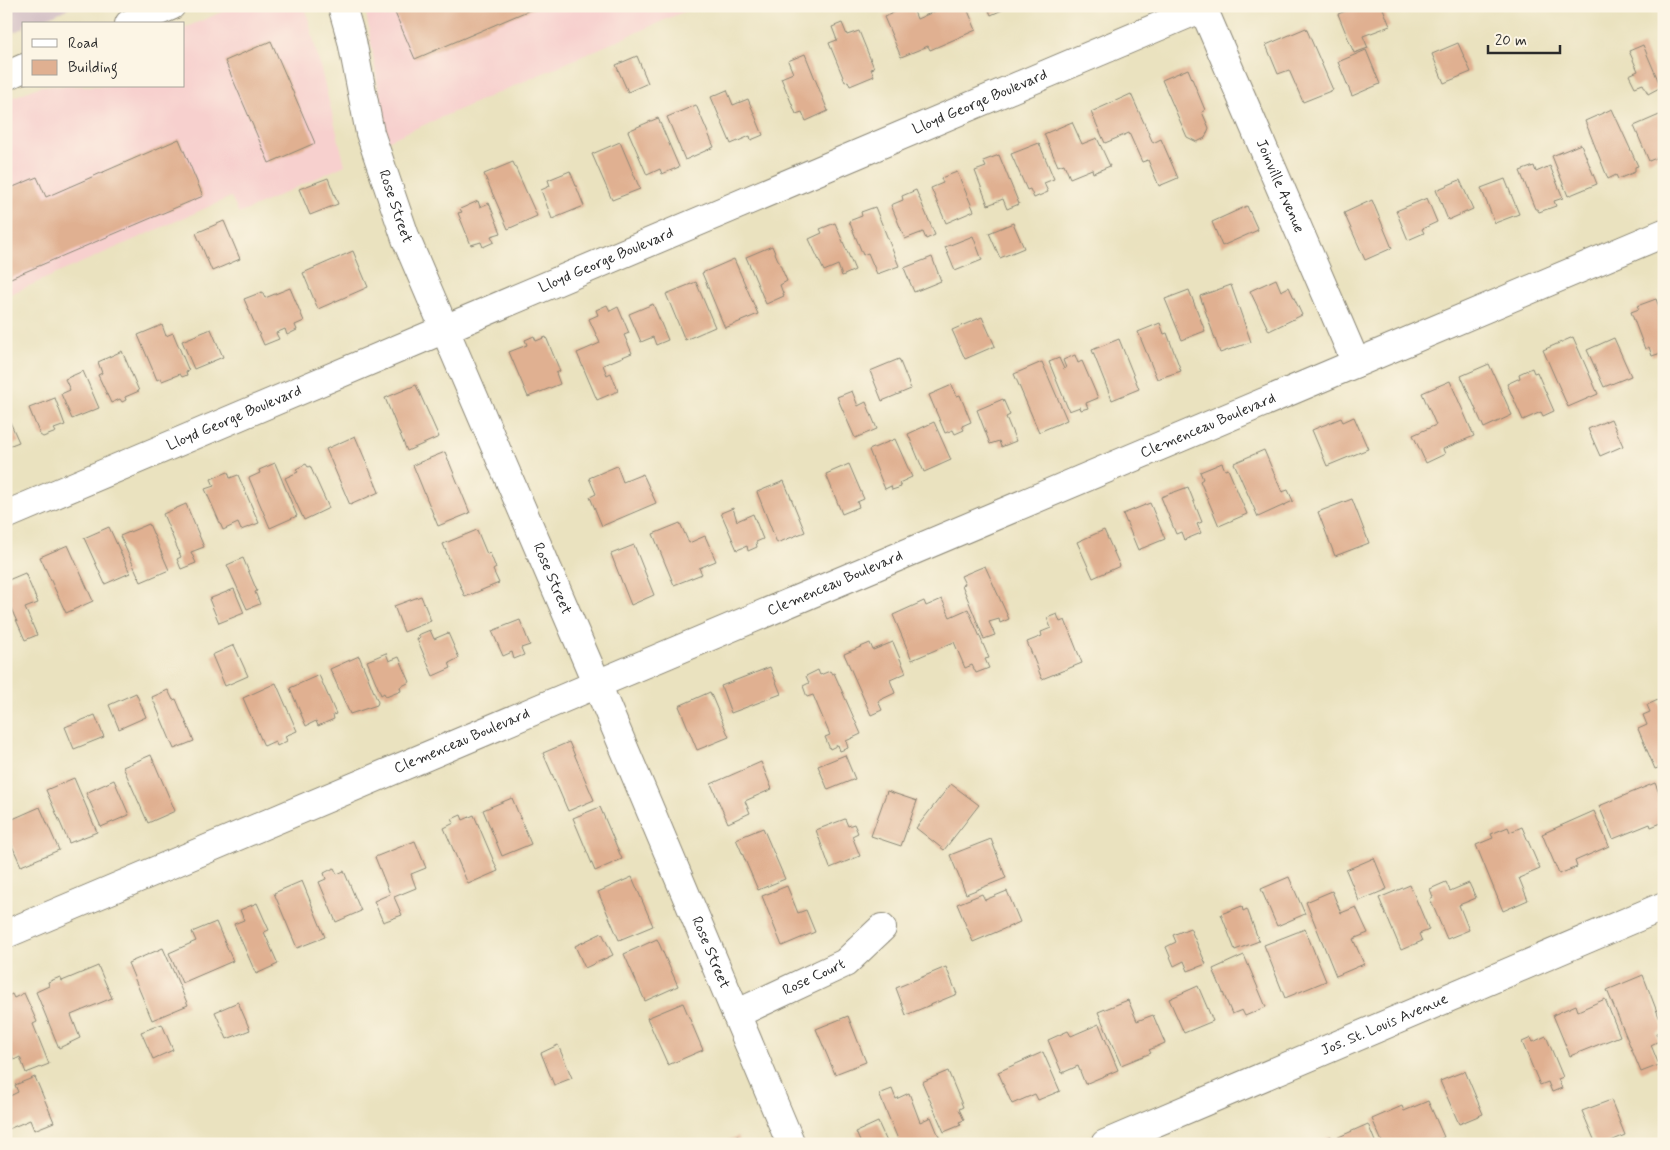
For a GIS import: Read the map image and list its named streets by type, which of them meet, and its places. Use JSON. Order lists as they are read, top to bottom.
{
  "streets": {
    "street": [
      "Lloyd George Boulevard",
      "Joinville Avenue",
      "Rose Street",
      "Clemenceau Boulevard",
      "Rose Court",
      "Jos. St. Louis Avenue"
    ]
  },
  "crossings": [
    ["Lloyd George Boulevard", "Joinville Avenue"],
    ["Lloyd George Boulevard", "Rose Street"],
    ["Joinville Avenue", "Clemenceau Boulevard"],
    ["Rose Street", "Clemenceau Boulevard"],
    ["Rose Street", "Rose Court"]
  ],
  "legend": ["Road", "Building"],
  "scale_bar": "20 m"
}
